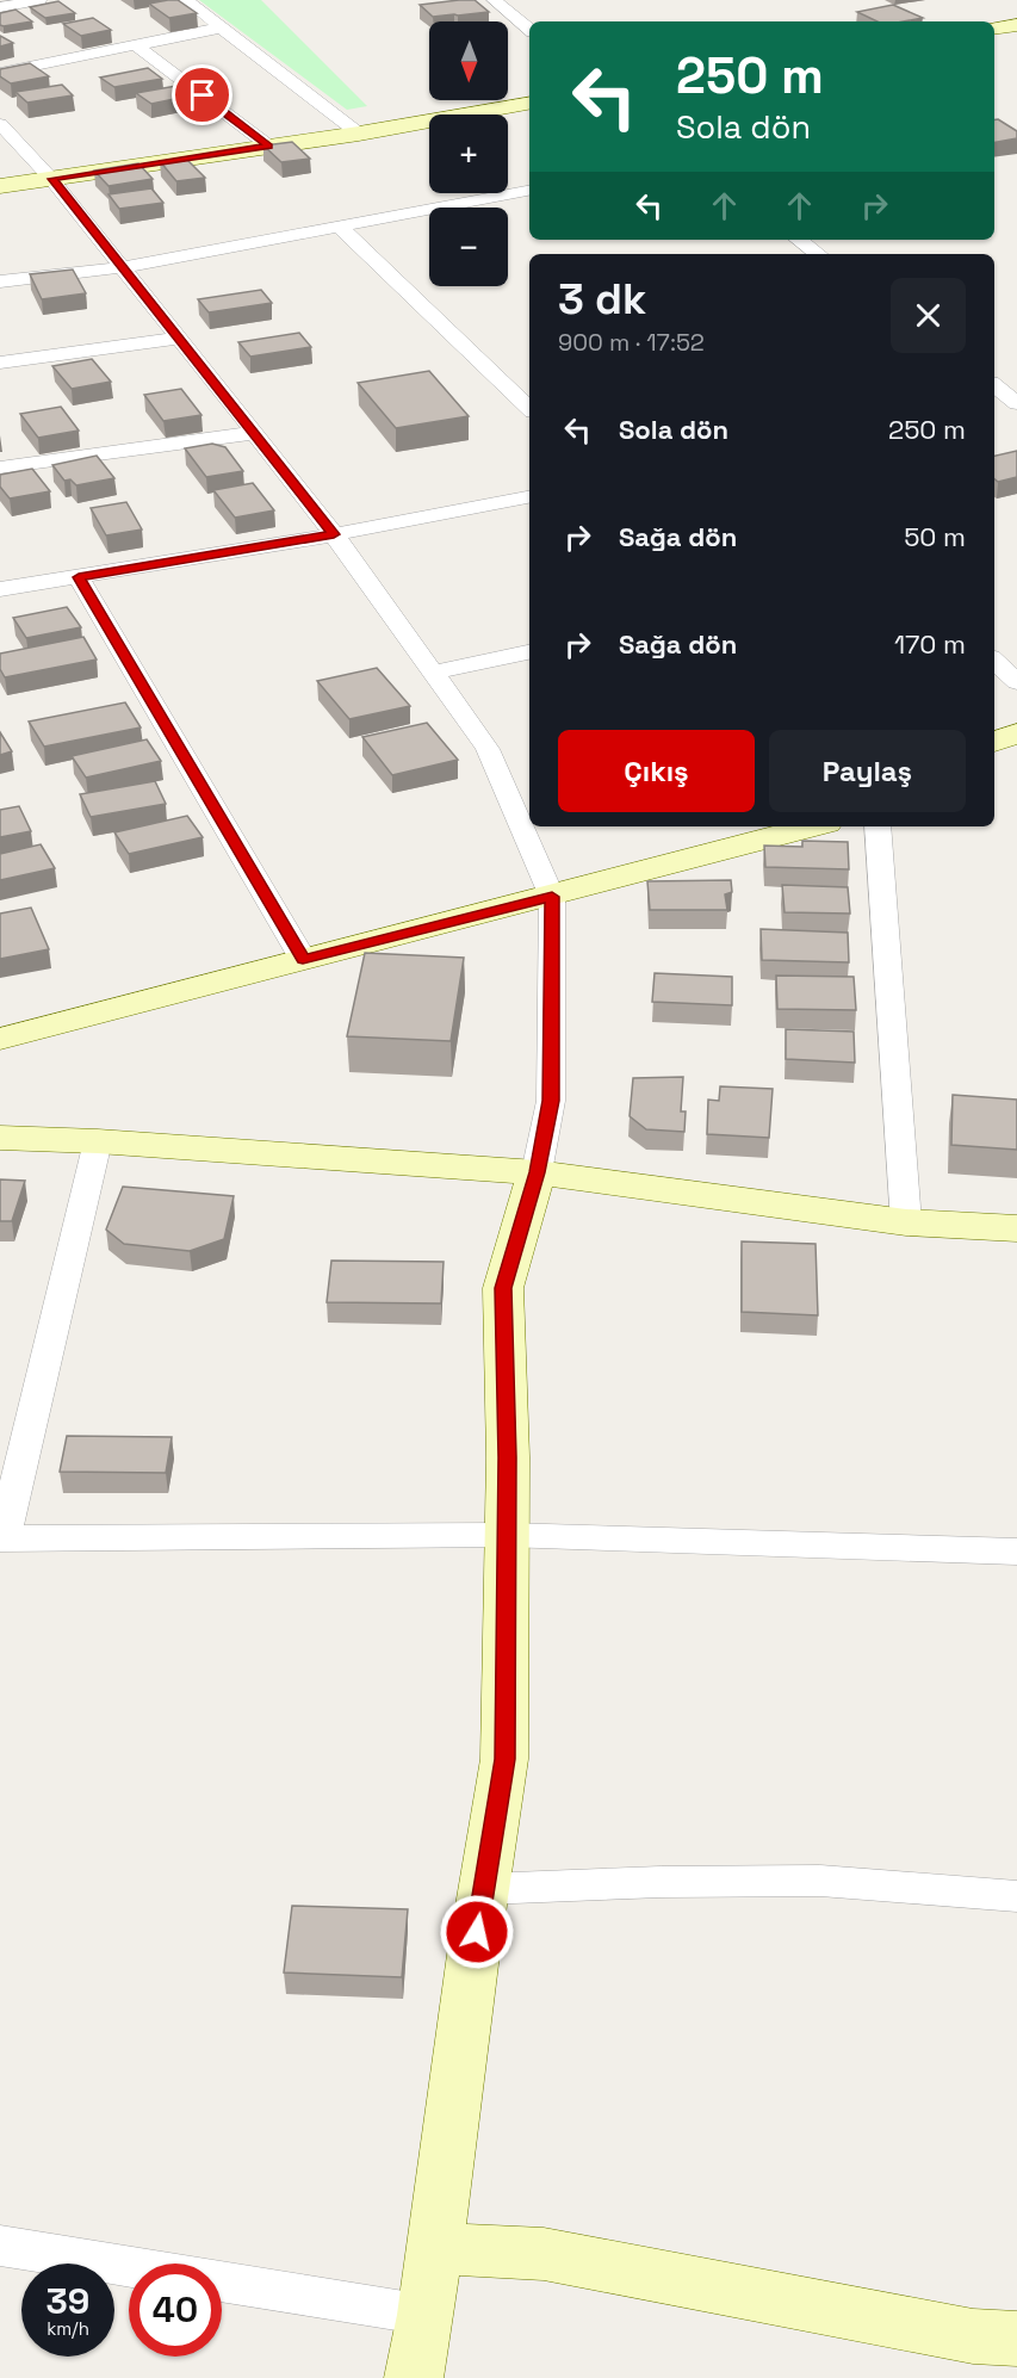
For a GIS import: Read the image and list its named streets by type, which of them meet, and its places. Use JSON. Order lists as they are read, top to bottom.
{
  "north": "bottom",
  "page": {
    "map_buttons": ["+", "−"],
    "turn": ["250 m", "Sola dön"],
    "heading": ["3 dk", "900 m · 17:52"],
    "list": [
      {
        "name": "Sola dön",
        "value": "250 m"
      },
      {
        "name": "Sağa dön",
        "value": "50 m"
      },
      {
        "name": "Sağa dön",
        "value": "170 m"
      }
    ],
    "buttons": ["Çıkış", "Paylaş"],
    "speed": "39 km/h",
    "limit": "40"
  }
}
